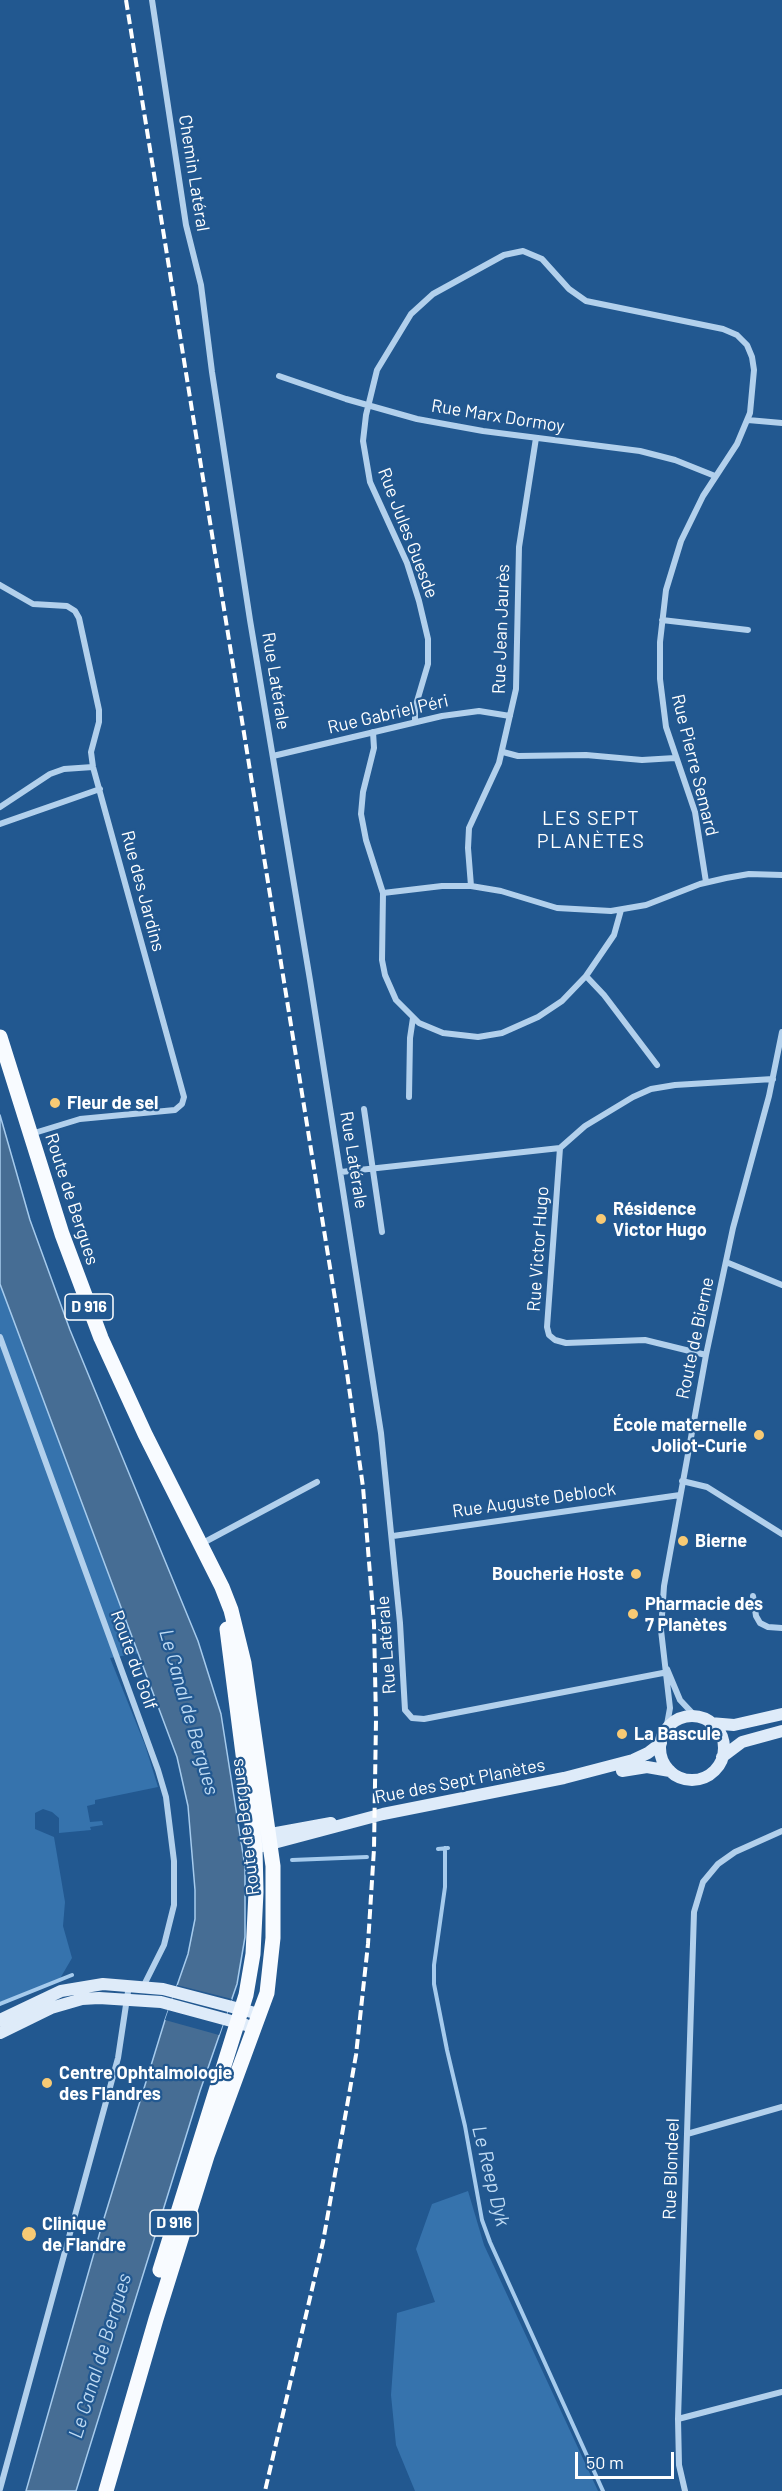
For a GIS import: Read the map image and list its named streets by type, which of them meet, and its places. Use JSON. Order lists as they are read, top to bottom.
{
  "streets": {
    "main road": ["Route de Bergues", "D 916"],
    "street": [
      "Chemin Latéral",
      "Rue Marx Dormoy",
      "Rue Jules Guesde",
      "Rue Jean Jaurès",
      "Rue Latérale",
      "Rue Gabriel Péri",
      "Rue Pierre Semard",
      "Rue des Jardins",
      "Rue Victor Hugo",
      "Route de Bierne",
      "Rue Auguste Deblock",
      "Route du Golf",
      "Rue des Sept Planètes",
      "Rue Blondeel"
    ]
  },
  "crossings": [
    ["Chemin Latéral", "Rue Latérale"],
    ["Rue Marx Dormoy", "Rue Jules Guesde"],
    ["Rue Marx Dormoy", "Rue Jean Jaurès"],
    ["Rue Marx Dormoy", "Rue Pierre Semard"],
    ["Rue Jules Guesde", "Rue Gabriel Péri"],
    ["Rue Jules Guesde", "Rue Pierre Semard"],
    ["Rue Jean Jaurès", "Rue Gabriel Péri"],
    ["Rue Latérale", "Rue Gabriel Péri"],
    ["Rue Latérale", "Route de Bierne"],
    ["Rue Latérale", "Rue Auguste Deblock"],
    ["Rue des Jardins", "Route de Bergues"],
    ["Route de Bergues", "Rue des Sept Planètes"],
    ["Rue Victor Hugo", "Route de Bierne"],
    ["Route de Bierne", "Rue Auguste Deblock"],
    ["Route de Bierne", "Rue des Sept Planètes"]
  ],
  "districts": ["LES SEPT PLANÈTES"],
  "water": ["Le Canal de Bergues", "Le Reep Dyk"],
  "places": [
    "Fleur de sel",
    "Résidence Victor Hugo",
    "École maternelle Joliot-Curie",
    "Bierne",
    "Boucherie Hoste",
    "Pharmacie des 7 Planètes",
    "La Bascule",
    "Centre Ophtalmologie des Flandres",
    "Clinique de Flandre"
  ],
  "scale_bar": "50 m"
}
